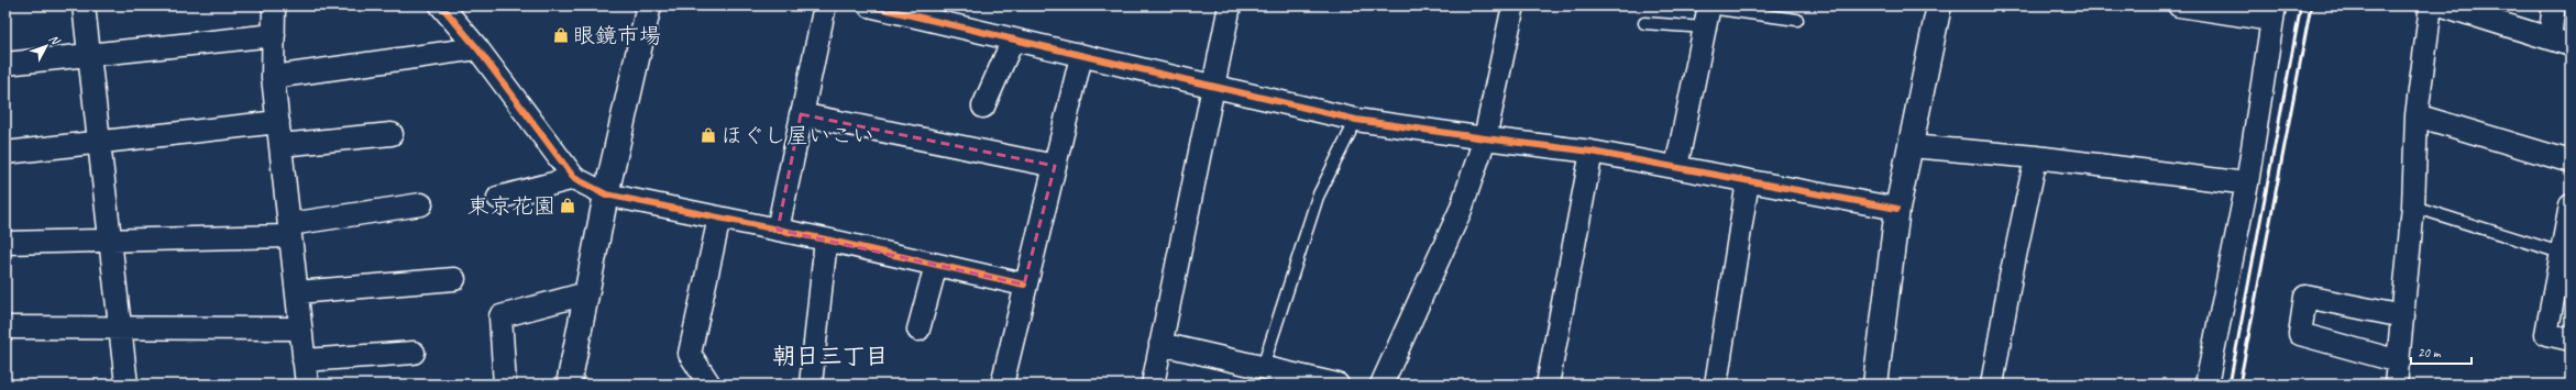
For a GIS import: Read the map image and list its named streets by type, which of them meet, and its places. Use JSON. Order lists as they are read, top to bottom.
{
  "districts": ["朝日三丁目"],
  "places": {
    "shop": ["眼鏡市場", "ほぐし屋いこい", "東京花園"]
  },
  "scale_bar": "20 m",
  "north": "top right"
}
